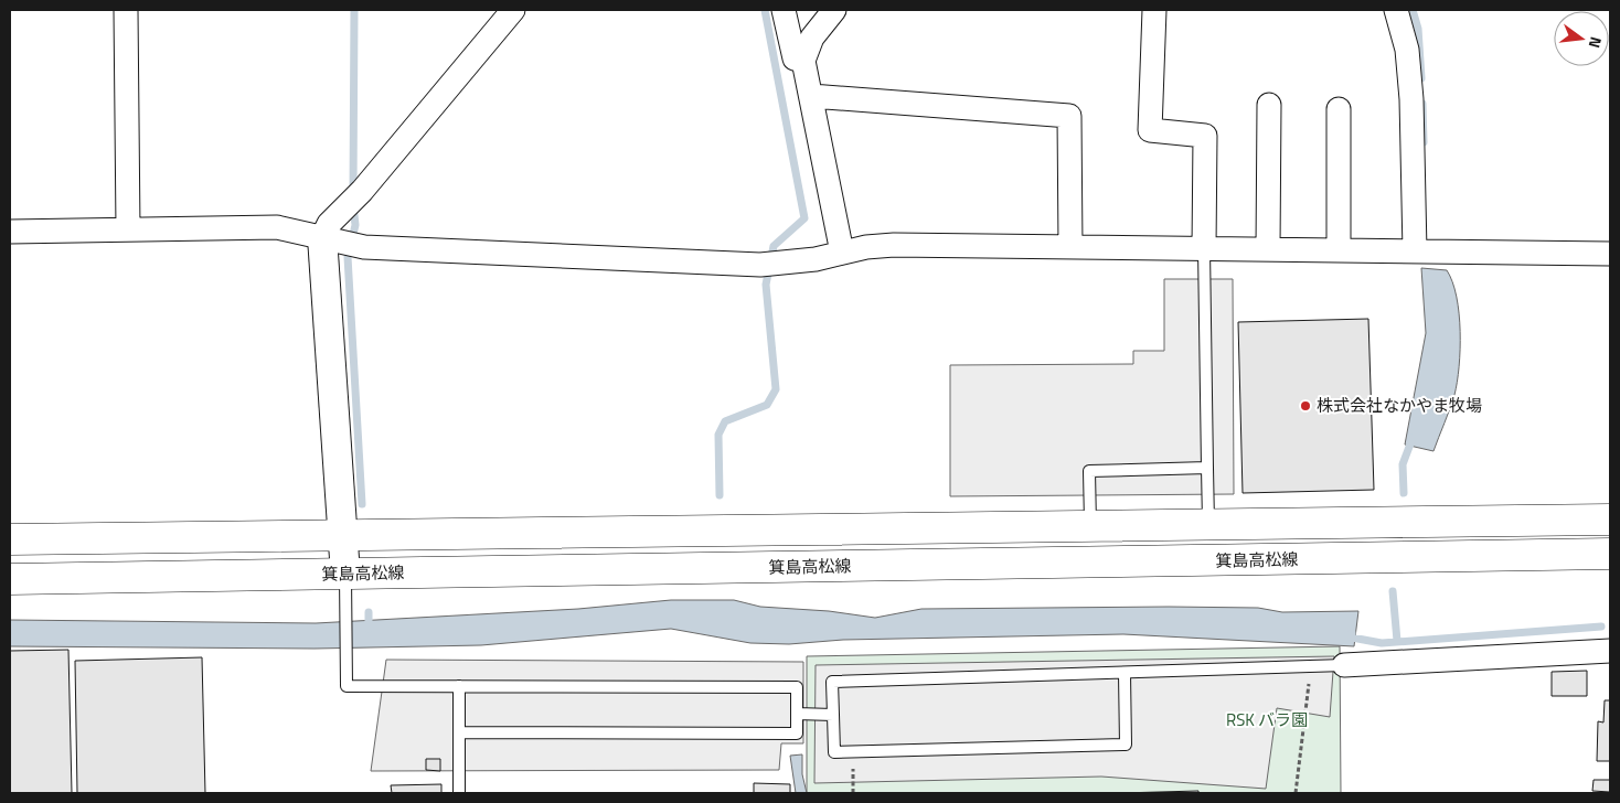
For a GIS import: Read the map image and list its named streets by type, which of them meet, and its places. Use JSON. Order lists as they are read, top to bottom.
{
  "streets": {
    "main road": ["箕島高松線"]
  },
  "parks": ["RSK バラ園"],
  "places": ["株式会社なかやま牧場"],
  "north": "right"
}
